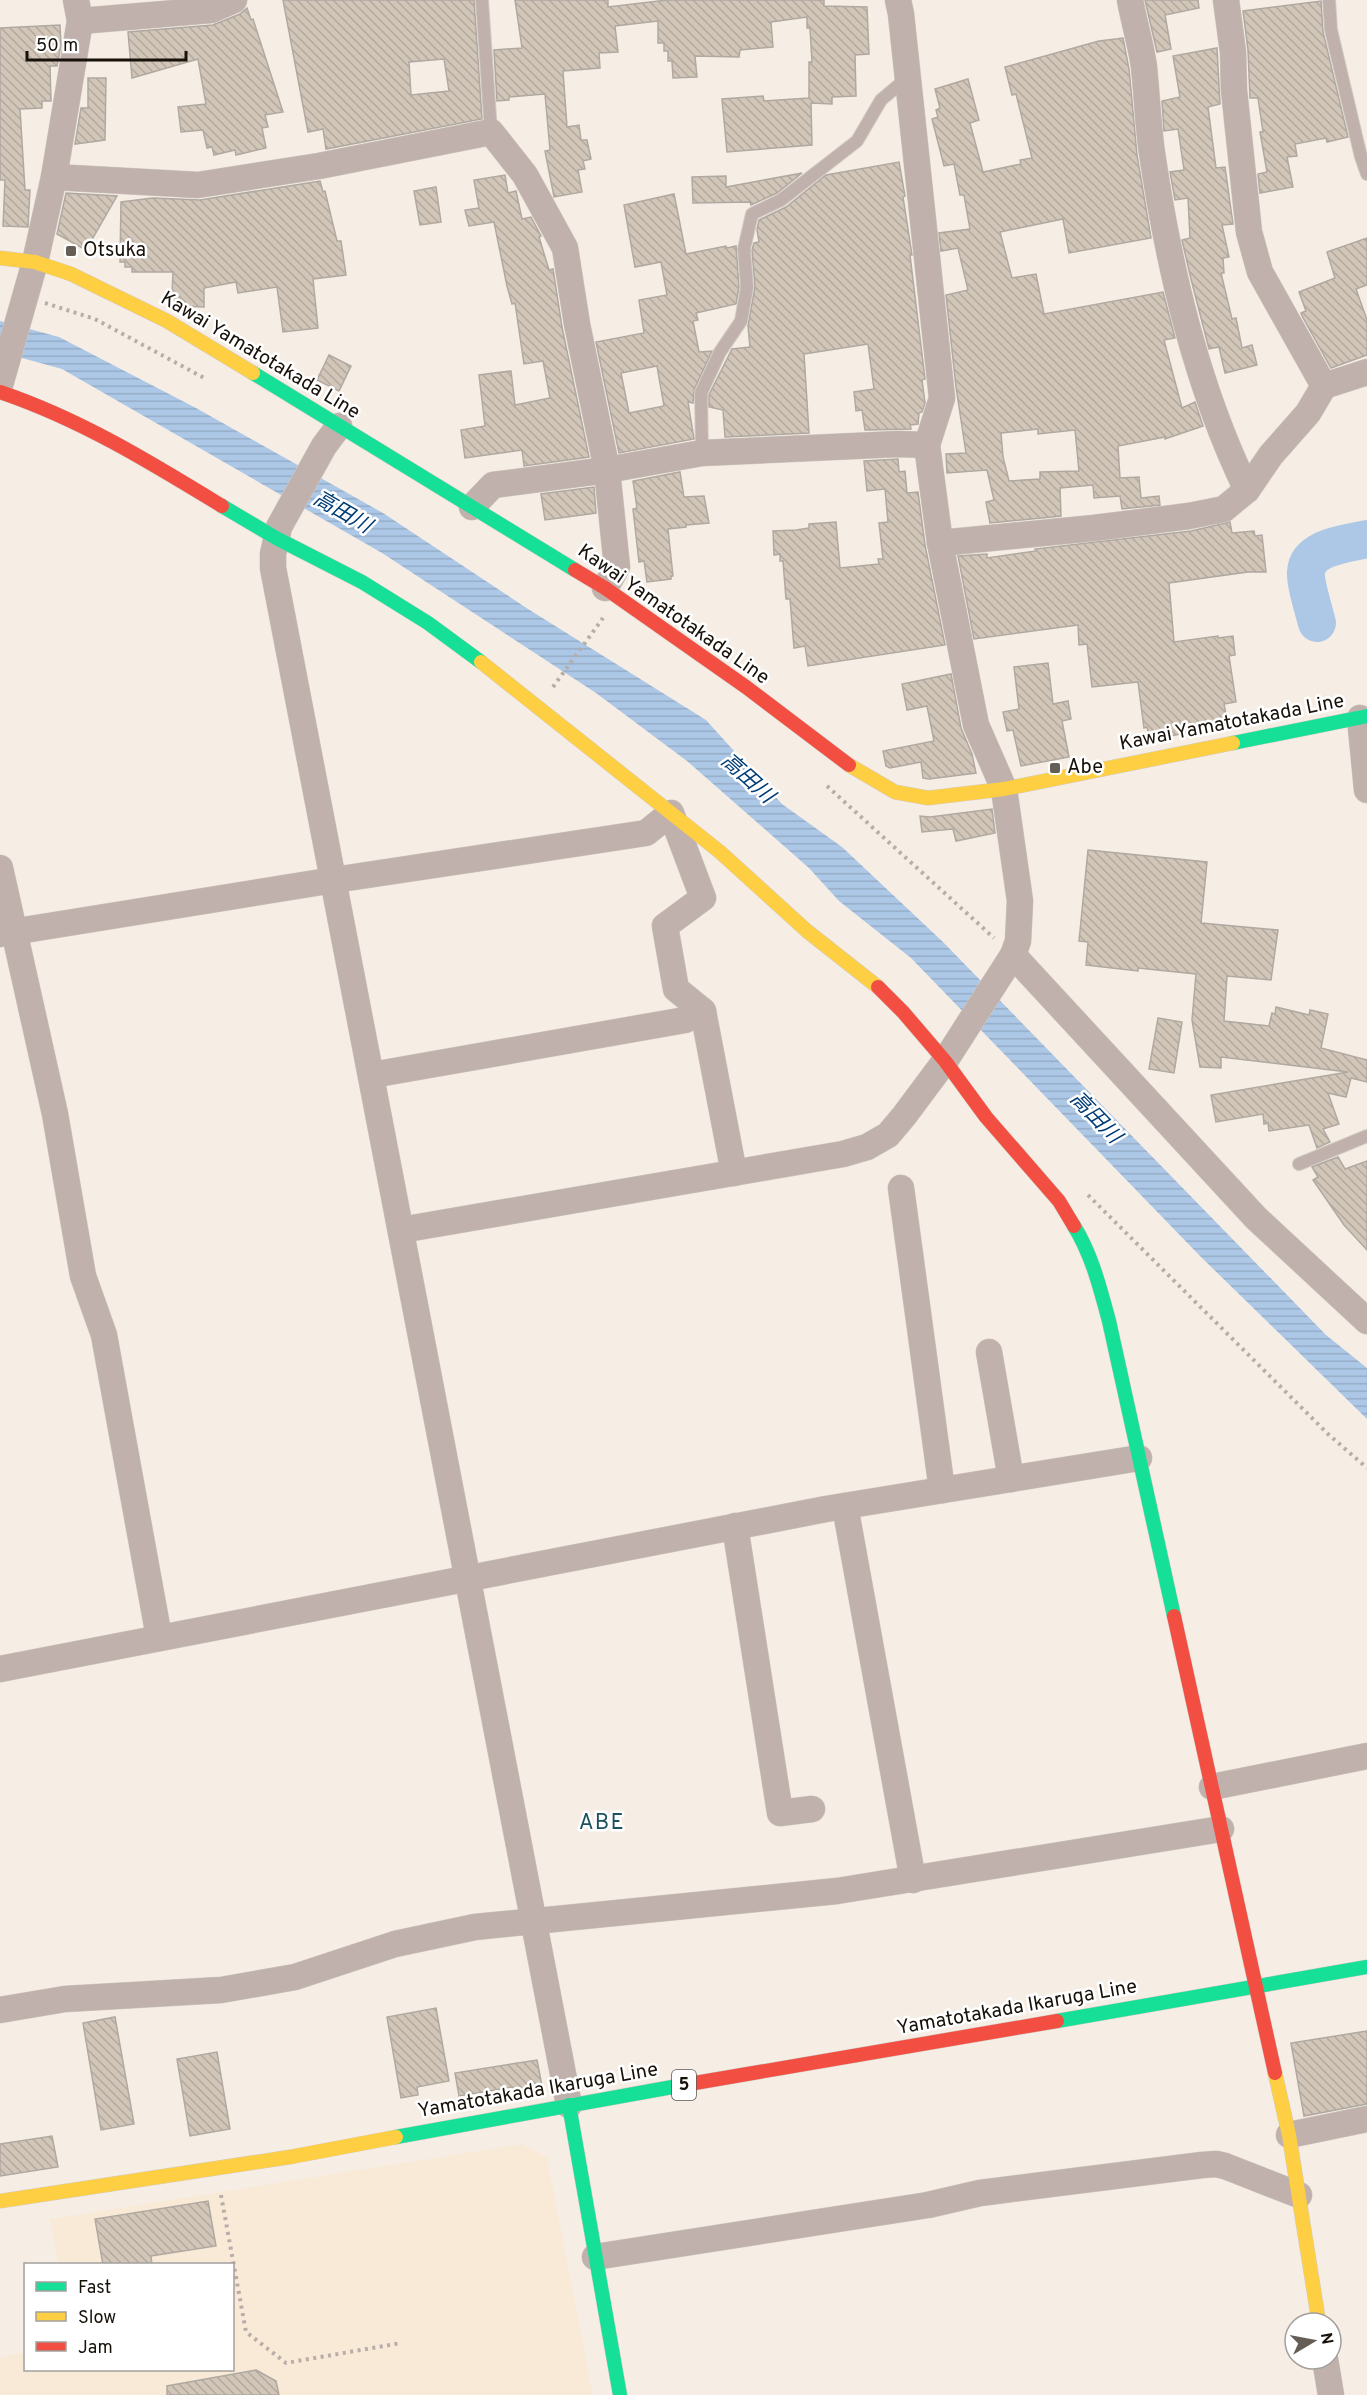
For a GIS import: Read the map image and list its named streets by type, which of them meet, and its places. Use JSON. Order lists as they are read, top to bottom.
{
  "streets": {
    "main road": ["Kawai Yamatotakada Line", "Yamatotakada Ikaruga Line", "5"]
  },
  "districts": ["ABE"],
  "water": ["高田川"],
  "places": {
    "transit": ["Otsuka", "Abe"]
  },
  "legend": ["Fast", "Slow", "Jam"],
  "scale_bar": "50 m",
  "north": "right"
}
